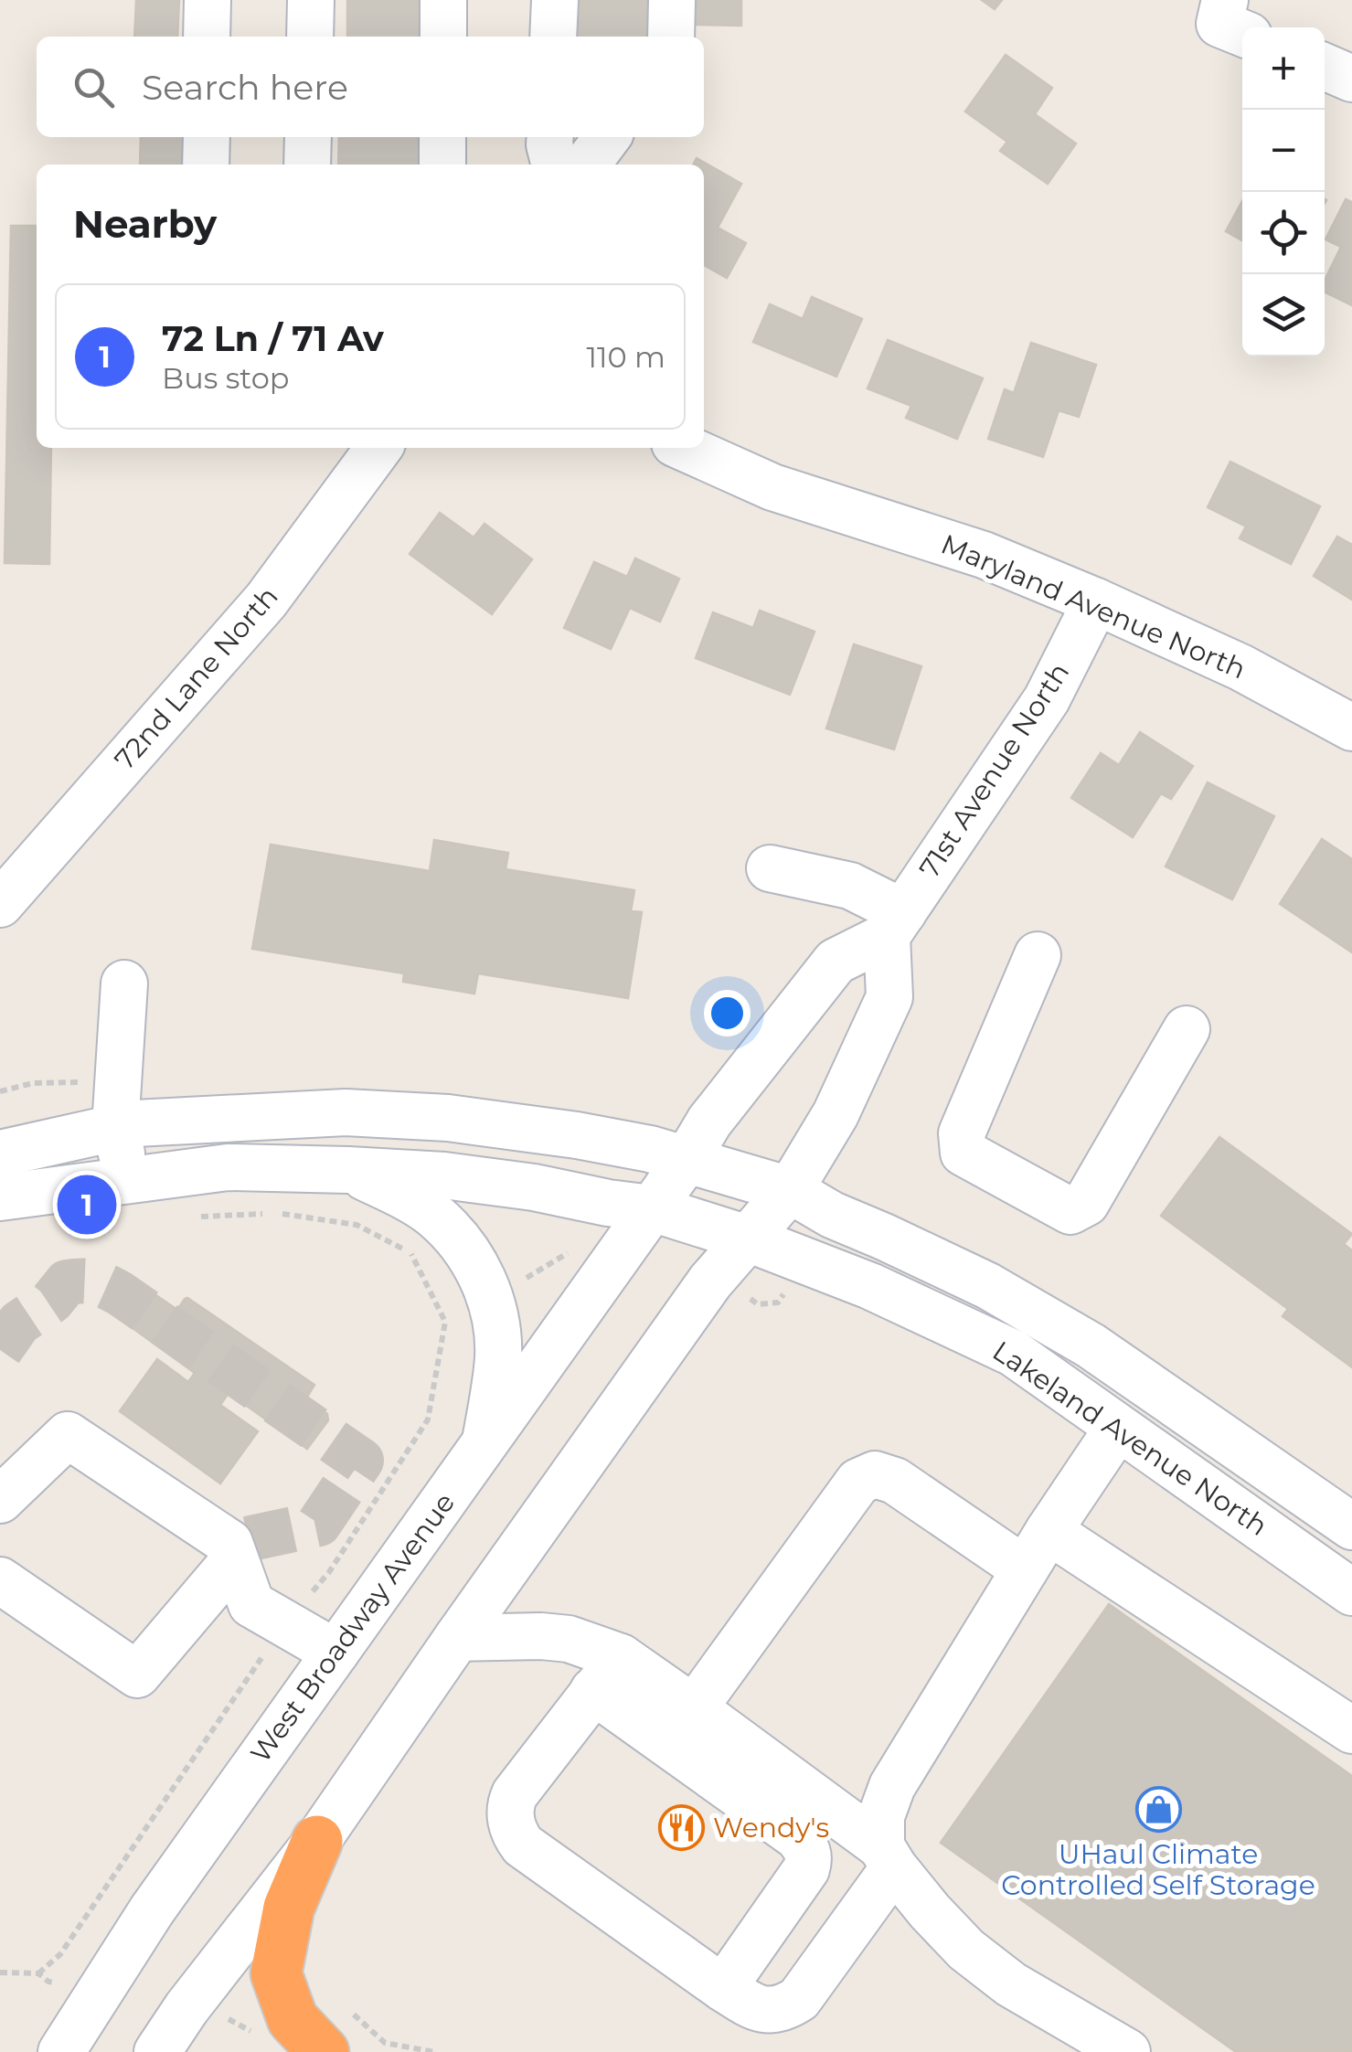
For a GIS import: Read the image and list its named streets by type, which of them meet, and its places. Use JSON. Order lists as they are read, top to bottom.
{
  "streets": {
    "street": [
      "Maryland Avenue North",
      "72nd Lane North",
      "71st Avenue North",
      "Lakeland Avenue North",
      "West Broadway Avenue"
    ]
  },
  "crossings": [
    ["Maryland Avenue North", "71st Avenue North"],
    ["71st Avenue North", "West Broadway Avenue"]
  ],
  "places": {
    "shop": ["UHaul Climate Controlled Self Storage"],
    "restaurant": ["Wendy's"]
  },
  "page": {
    "map_buttons": ["+", "−"],
    "search": "Search here",
    "heading": "Nearby",
    "list": [
      {
        "mark": "1",
        "name": "72 Ln / 71 Av",
        "note": "Bus stop",
        "value": "110 m"
      }
    ],
    "pins": "1"
  }
}
